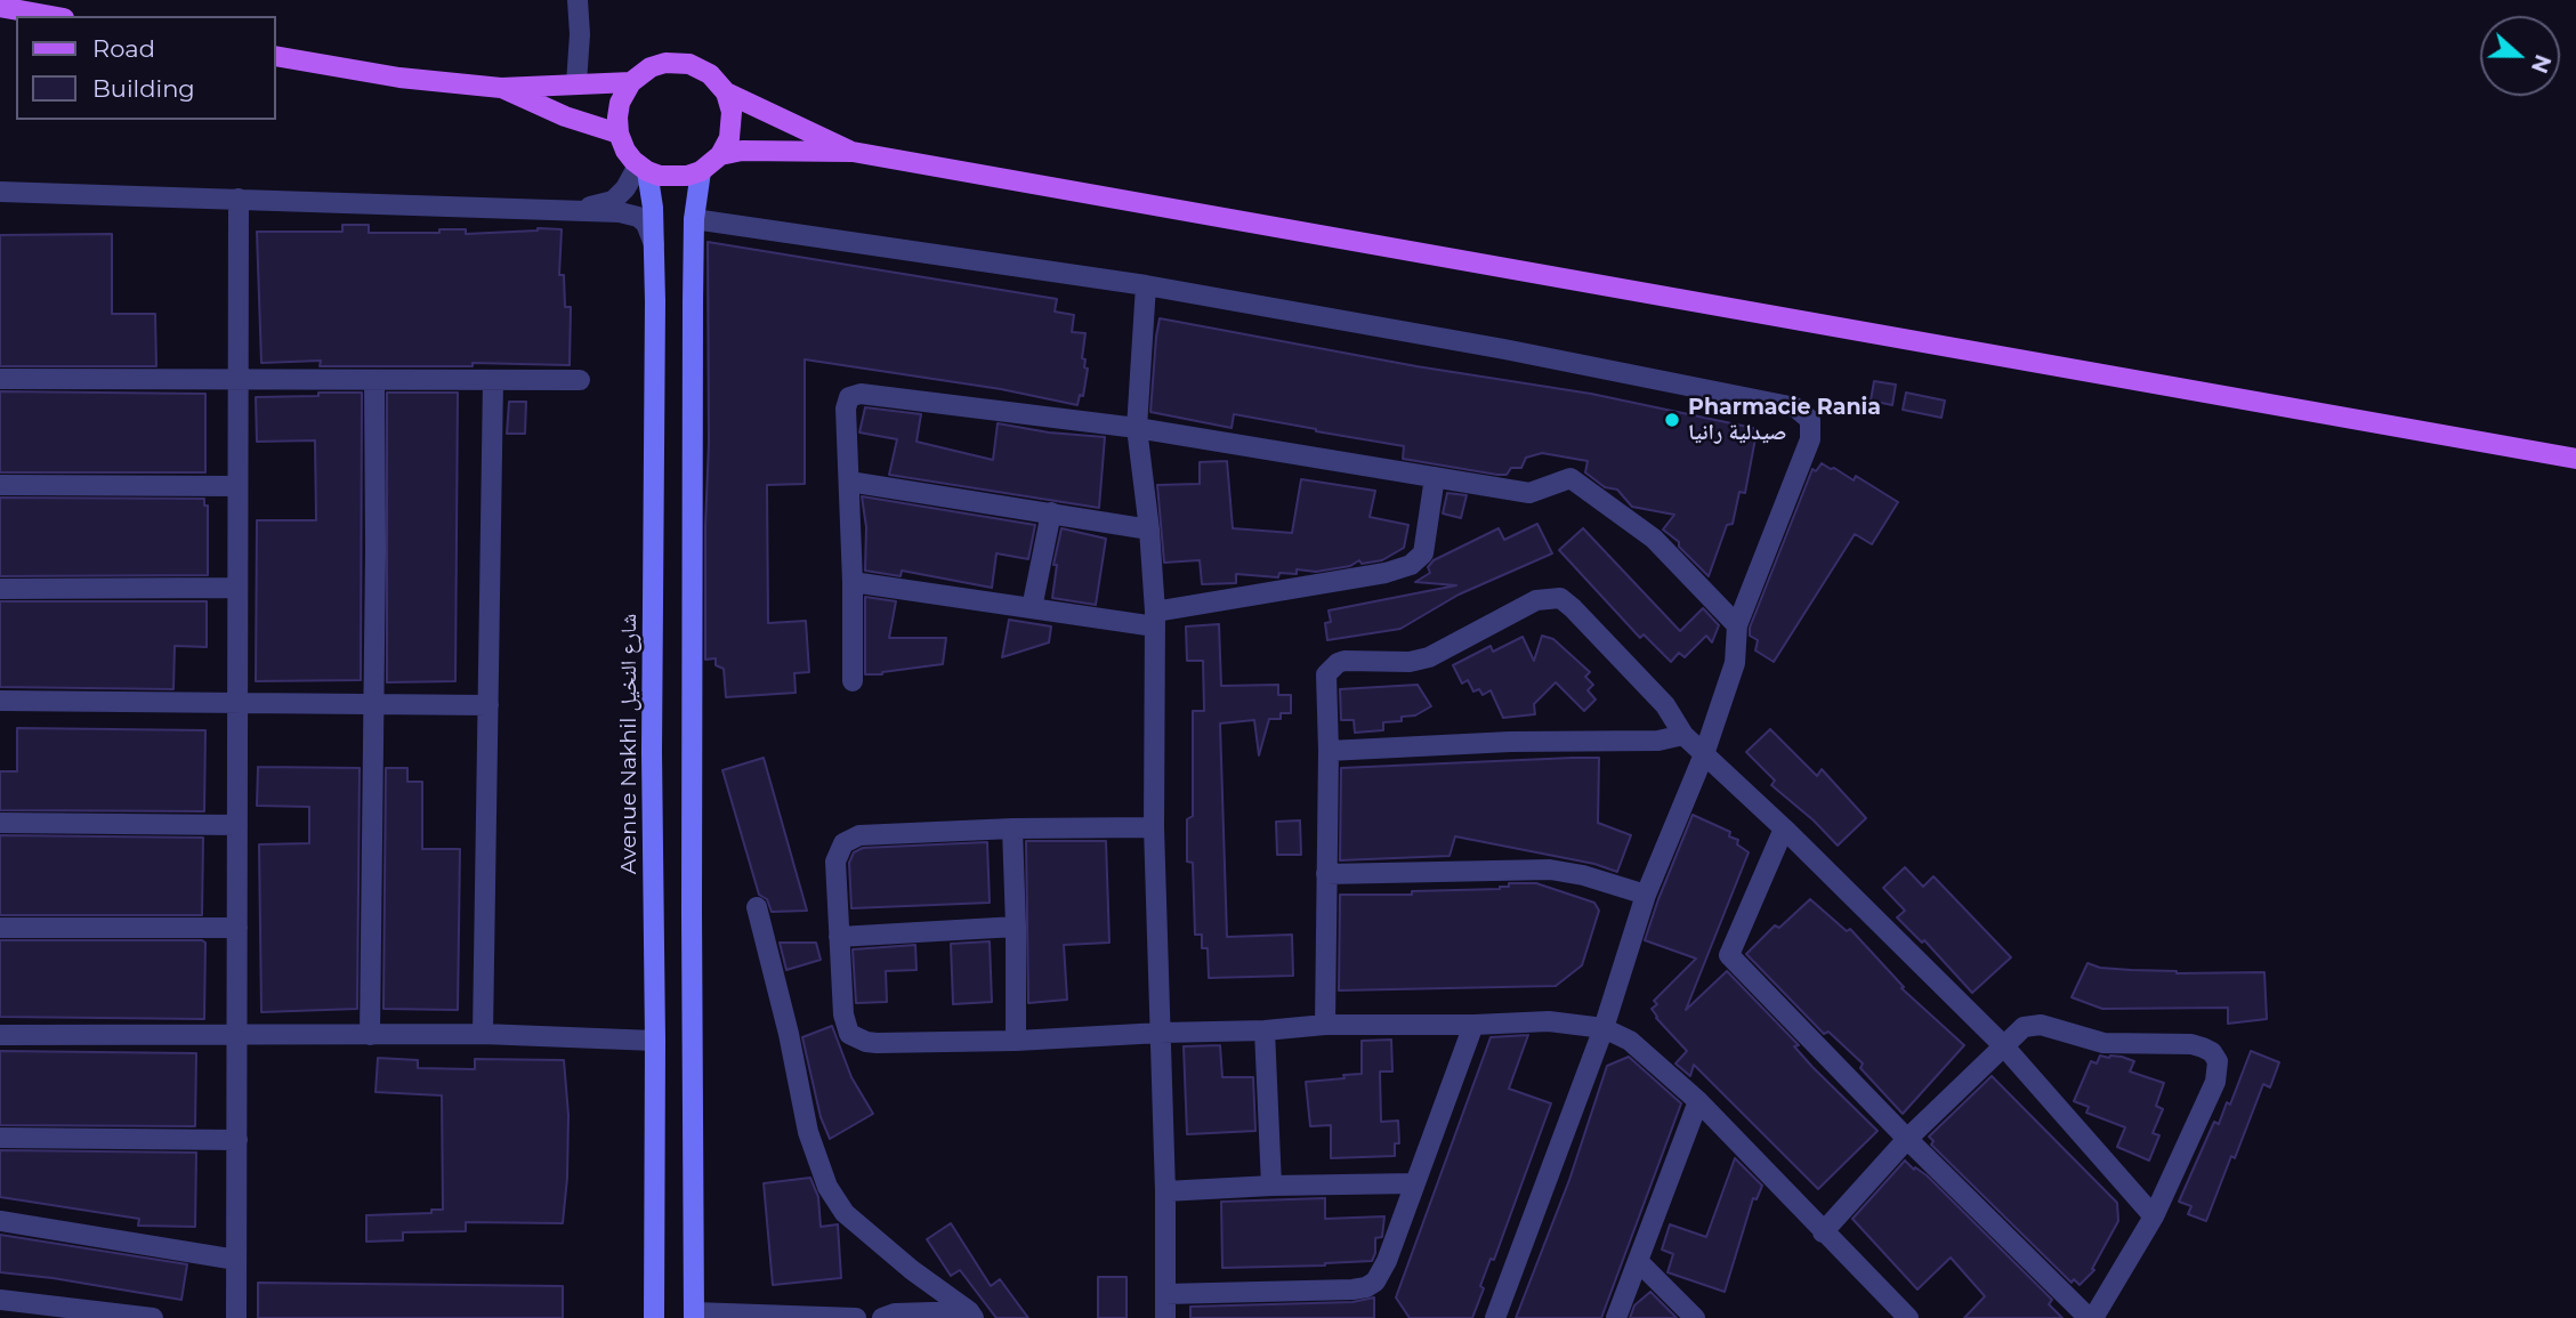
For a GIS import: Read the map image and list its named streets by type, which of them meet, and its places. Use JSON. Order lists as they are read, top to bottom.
{
  "streets": {
    "street": ["Avenue Nakhil شارع النخيل"]
  },
  "places": ["Pharmacie Rania صيدلية رانيا"],
  "legend": ["Road", "Building"],
  "north": "right"
}
